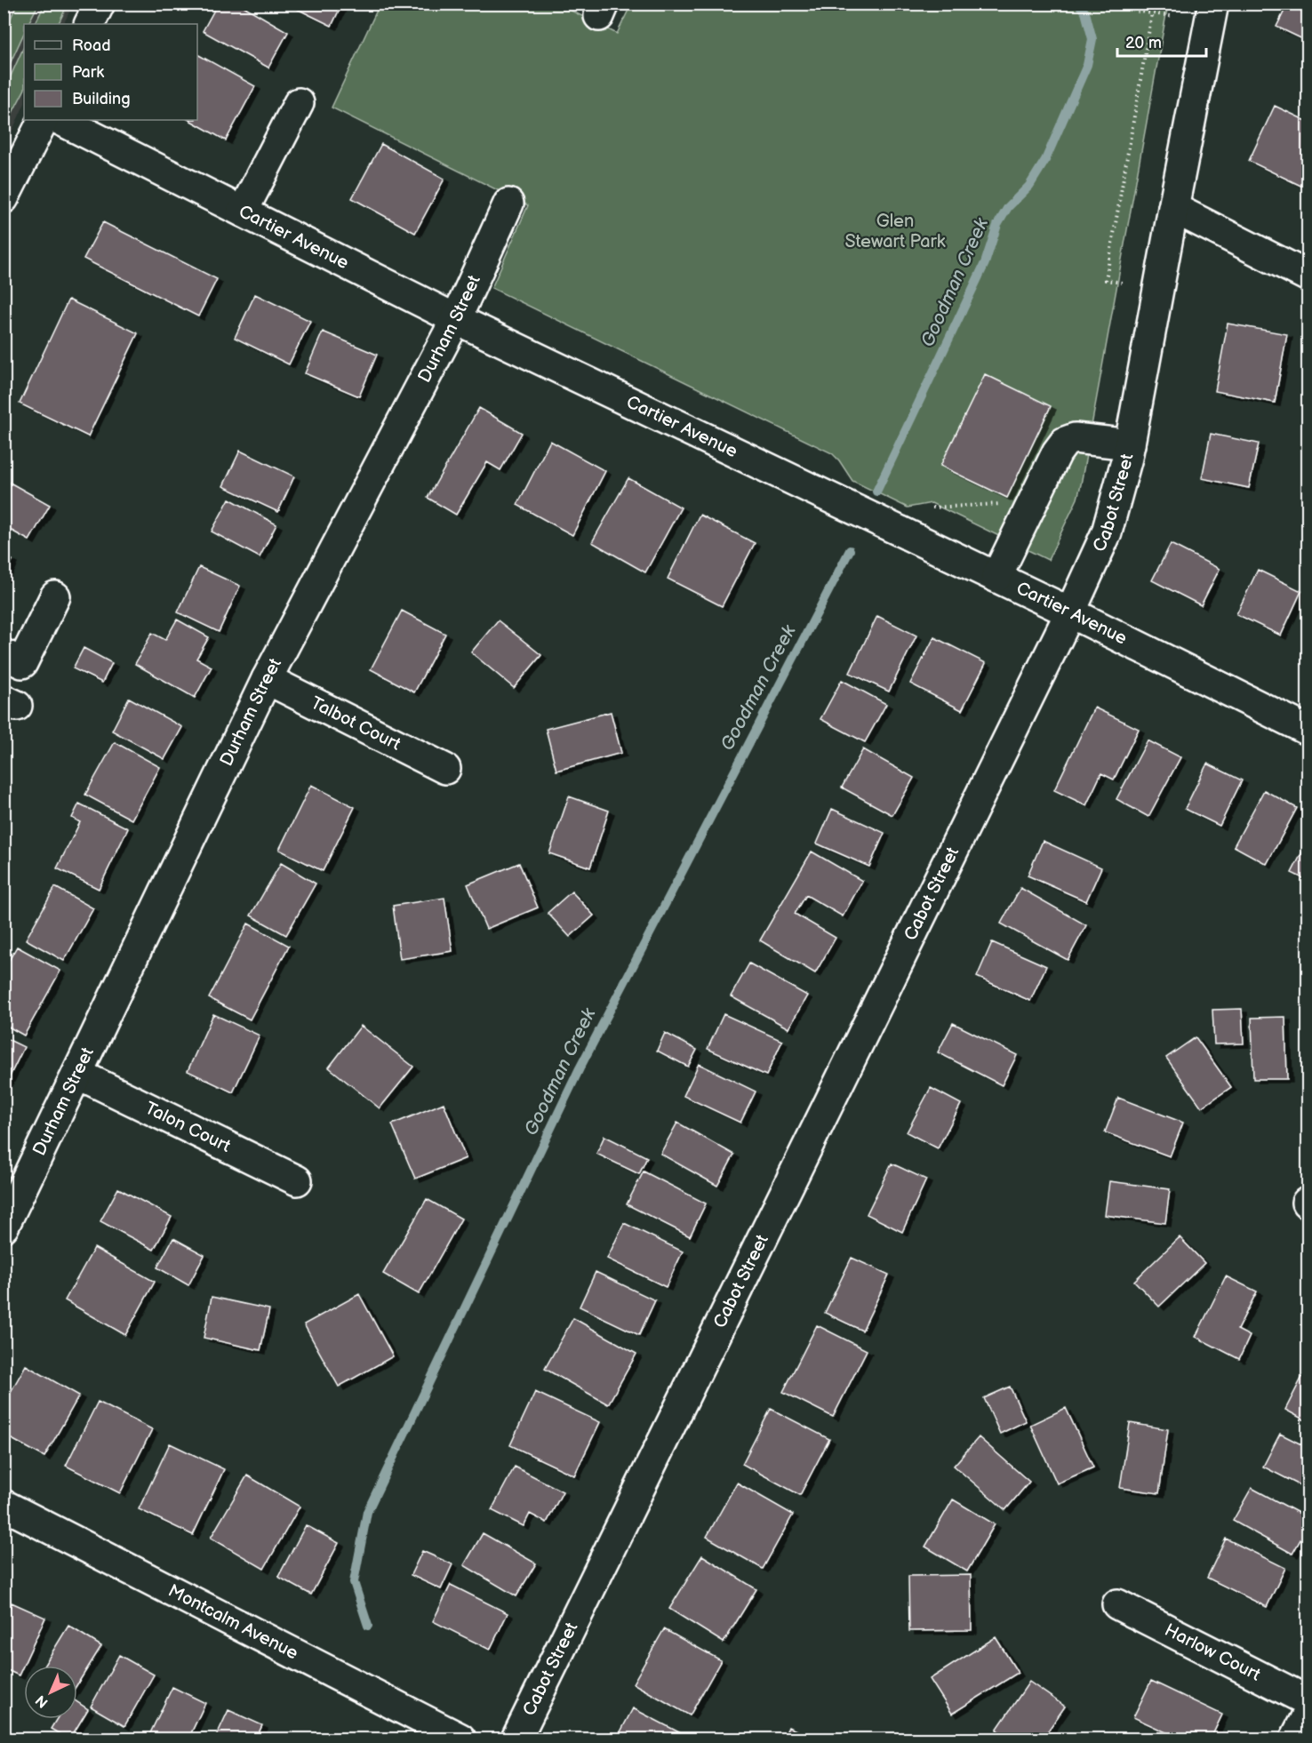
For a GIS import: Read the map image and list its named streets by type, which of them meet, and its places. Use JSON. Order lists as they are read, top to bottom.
{
  "streets": {
    "street": [
      "Cartier Avenue",
      "Durham Street",
      "Cabot Street",
      "Talbot Court",
      "Talon Court",
      "Montcalm Avenue",
      "Harlow Court"
    ]
  },
  "crossings": [
    ["Cartier Avenue", "Durham Street"],
    ["Cartier Avenue", "Cabot Street"],
    ["Durham Street", "Talbot Court"],
    ["Durham Street", "Talon Court"]
  ],
  "water": ["Goodman Creek"],
  "parks": ["Glen Stewart Park"],
  "legend": ["Road", "Park", "Building"],
  "scale_bar": "20 m",
  "north": "bottom left"
}
